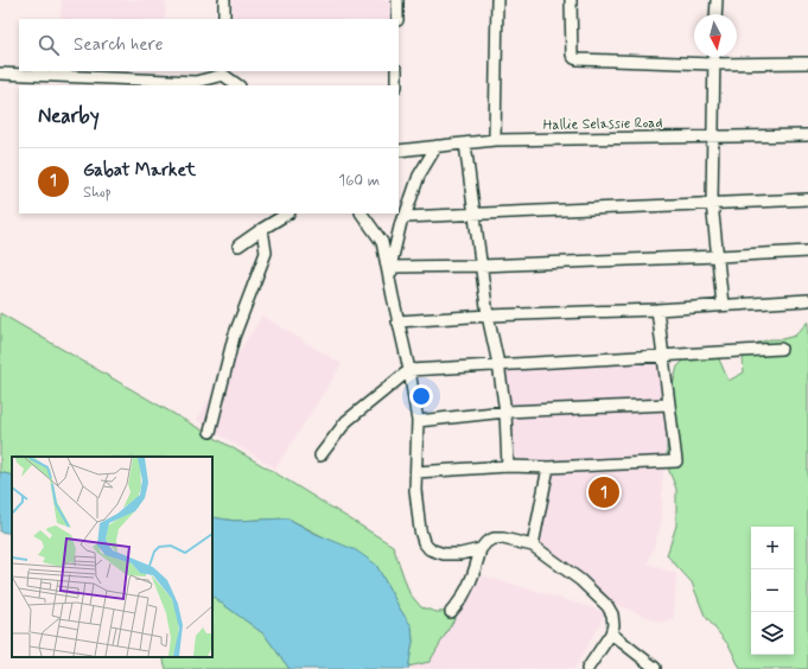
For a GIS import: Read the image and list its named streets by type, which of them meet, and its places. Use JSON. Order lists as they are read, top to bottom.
{
  "streets": {
    "street": ["Hallie Selassie Road"]
  },
  "north": "bottom",
  "page": {
    "search": "Search here",
    "heading": "Nearby",
    "list": [
      {
        "mark": "1",
        "name": "Gabat Market",
        "note": "Shop",
        "value": "160 m"
      }
    ],
    "pins": "1",
    "map_buttons": ["+", "−"]
  }
}
